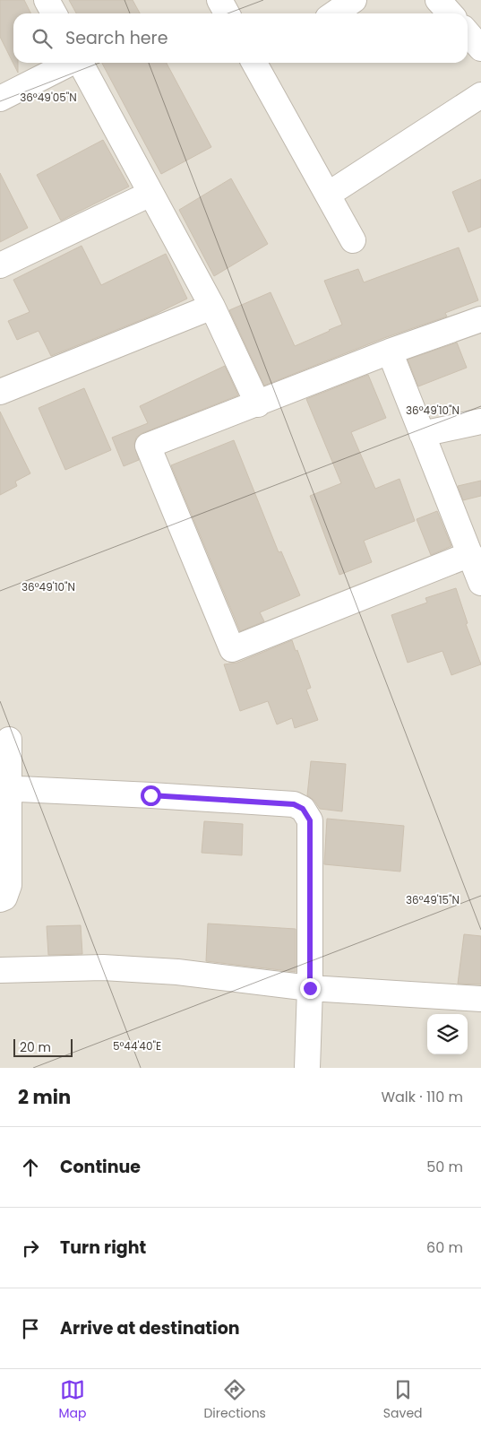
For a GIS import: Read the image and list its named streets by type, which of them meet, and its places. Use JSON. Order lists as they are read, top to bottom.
{
  "scale_bar": "20 m",
  "page": {
    "search": "Search here",
    "scale": "20 m",
    "heading": ["2 min", "Walk · 110 m"],
    "list": [
      ["Continue", "50 m"],
      ["Turn right", "60 m"],
      "Arrive at destination"
    ],
    "nav": ["Map", "Directions", "Saved"]
  },
  "coordinates": [
    "36°49'05\"N",
    "36°49'10\"N",
    "36°49'15\"N",
    "5°44'40\"E"
  ]
}
